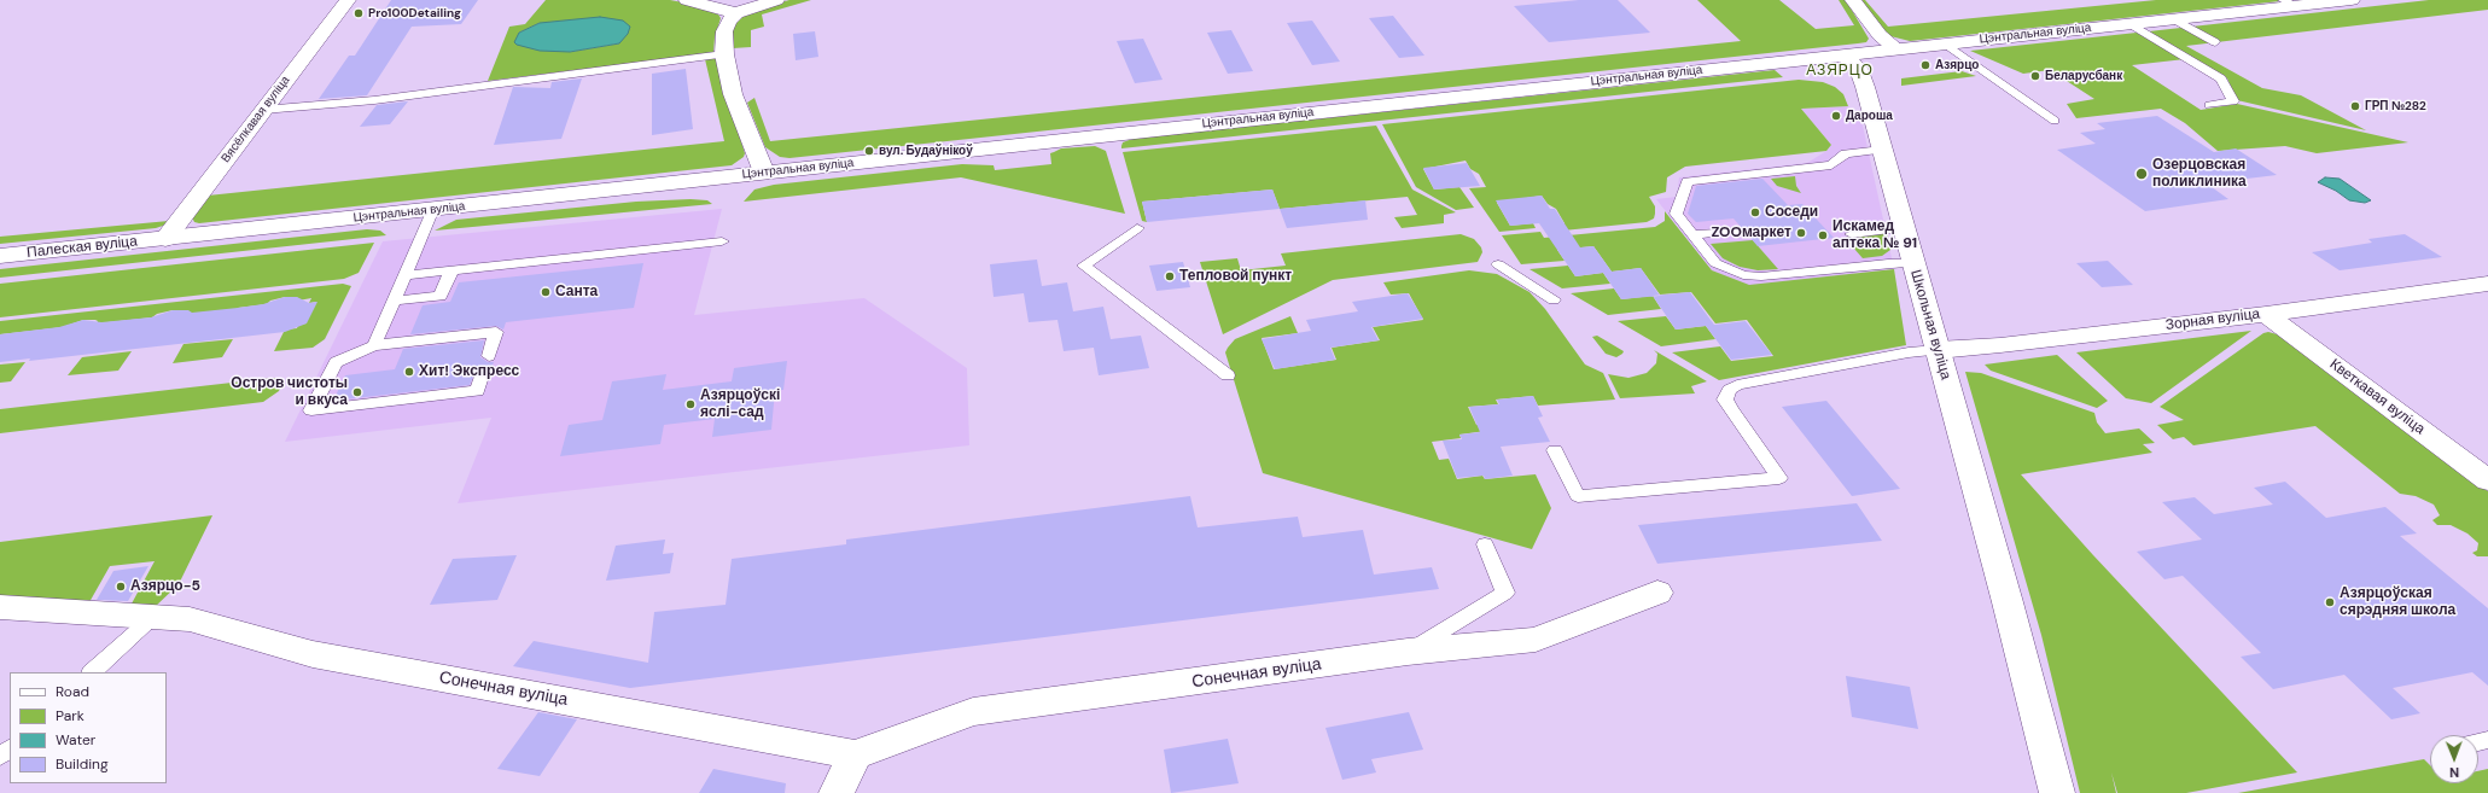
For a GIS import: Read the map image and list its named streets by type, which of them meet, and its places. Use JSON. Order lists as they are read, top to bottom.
{
  "streets": {
    "street": [
      "Цэнтральная вуліца",
      "Вясёлкавая вуліца",
      "Палеская вуліца",
      "Зорная вуліца",
      "Школьная вуліца",
      "Кветкавая вуліца",
      "Сонечная вуліца"
    ]
  },
  "crossings": [
    ["Цэнтральная вуліца", "Вясёлкавая вуліца"],
    ["Цэнтральная вуліца", "Палеская вуліца"],
    ["Цэнтральная вуліца", "Школьная вуліца"],
    ["Вясёлкавая вуліца", "Палеская вуліца"],
    ["Зорная вуліца", "Школьная вуліца"],
    ["Зорная вуліца", "Кветкавая вуліца"]
  ],
  "districts": ["АЗЯРЦО"],
  "places": [
    "Pro100Detailing",
    "Азярцо",
    "Беларусбанк",
    "ГРП №282",
    "Дароша",
    "вул. Будаўнікоў",
    "Озерцовская поликлиника",
    "Соседи",
    "ZOOмаркет",
    "Искамед аптека № 91",
    "Тепловой пункт",
    "Санта",
    "Хит! Экспресс",
    "Остров чистоты и вкуса",
    "Азярцоўскі яслі-сад",
    "Азярцо-5",
    "Азярцоўская сярэдняя школа"
  ],
  "legend": [
    "Road",
    "Park",
    "Water",
    "Building"
  ],
  "north": "bottom"
}
